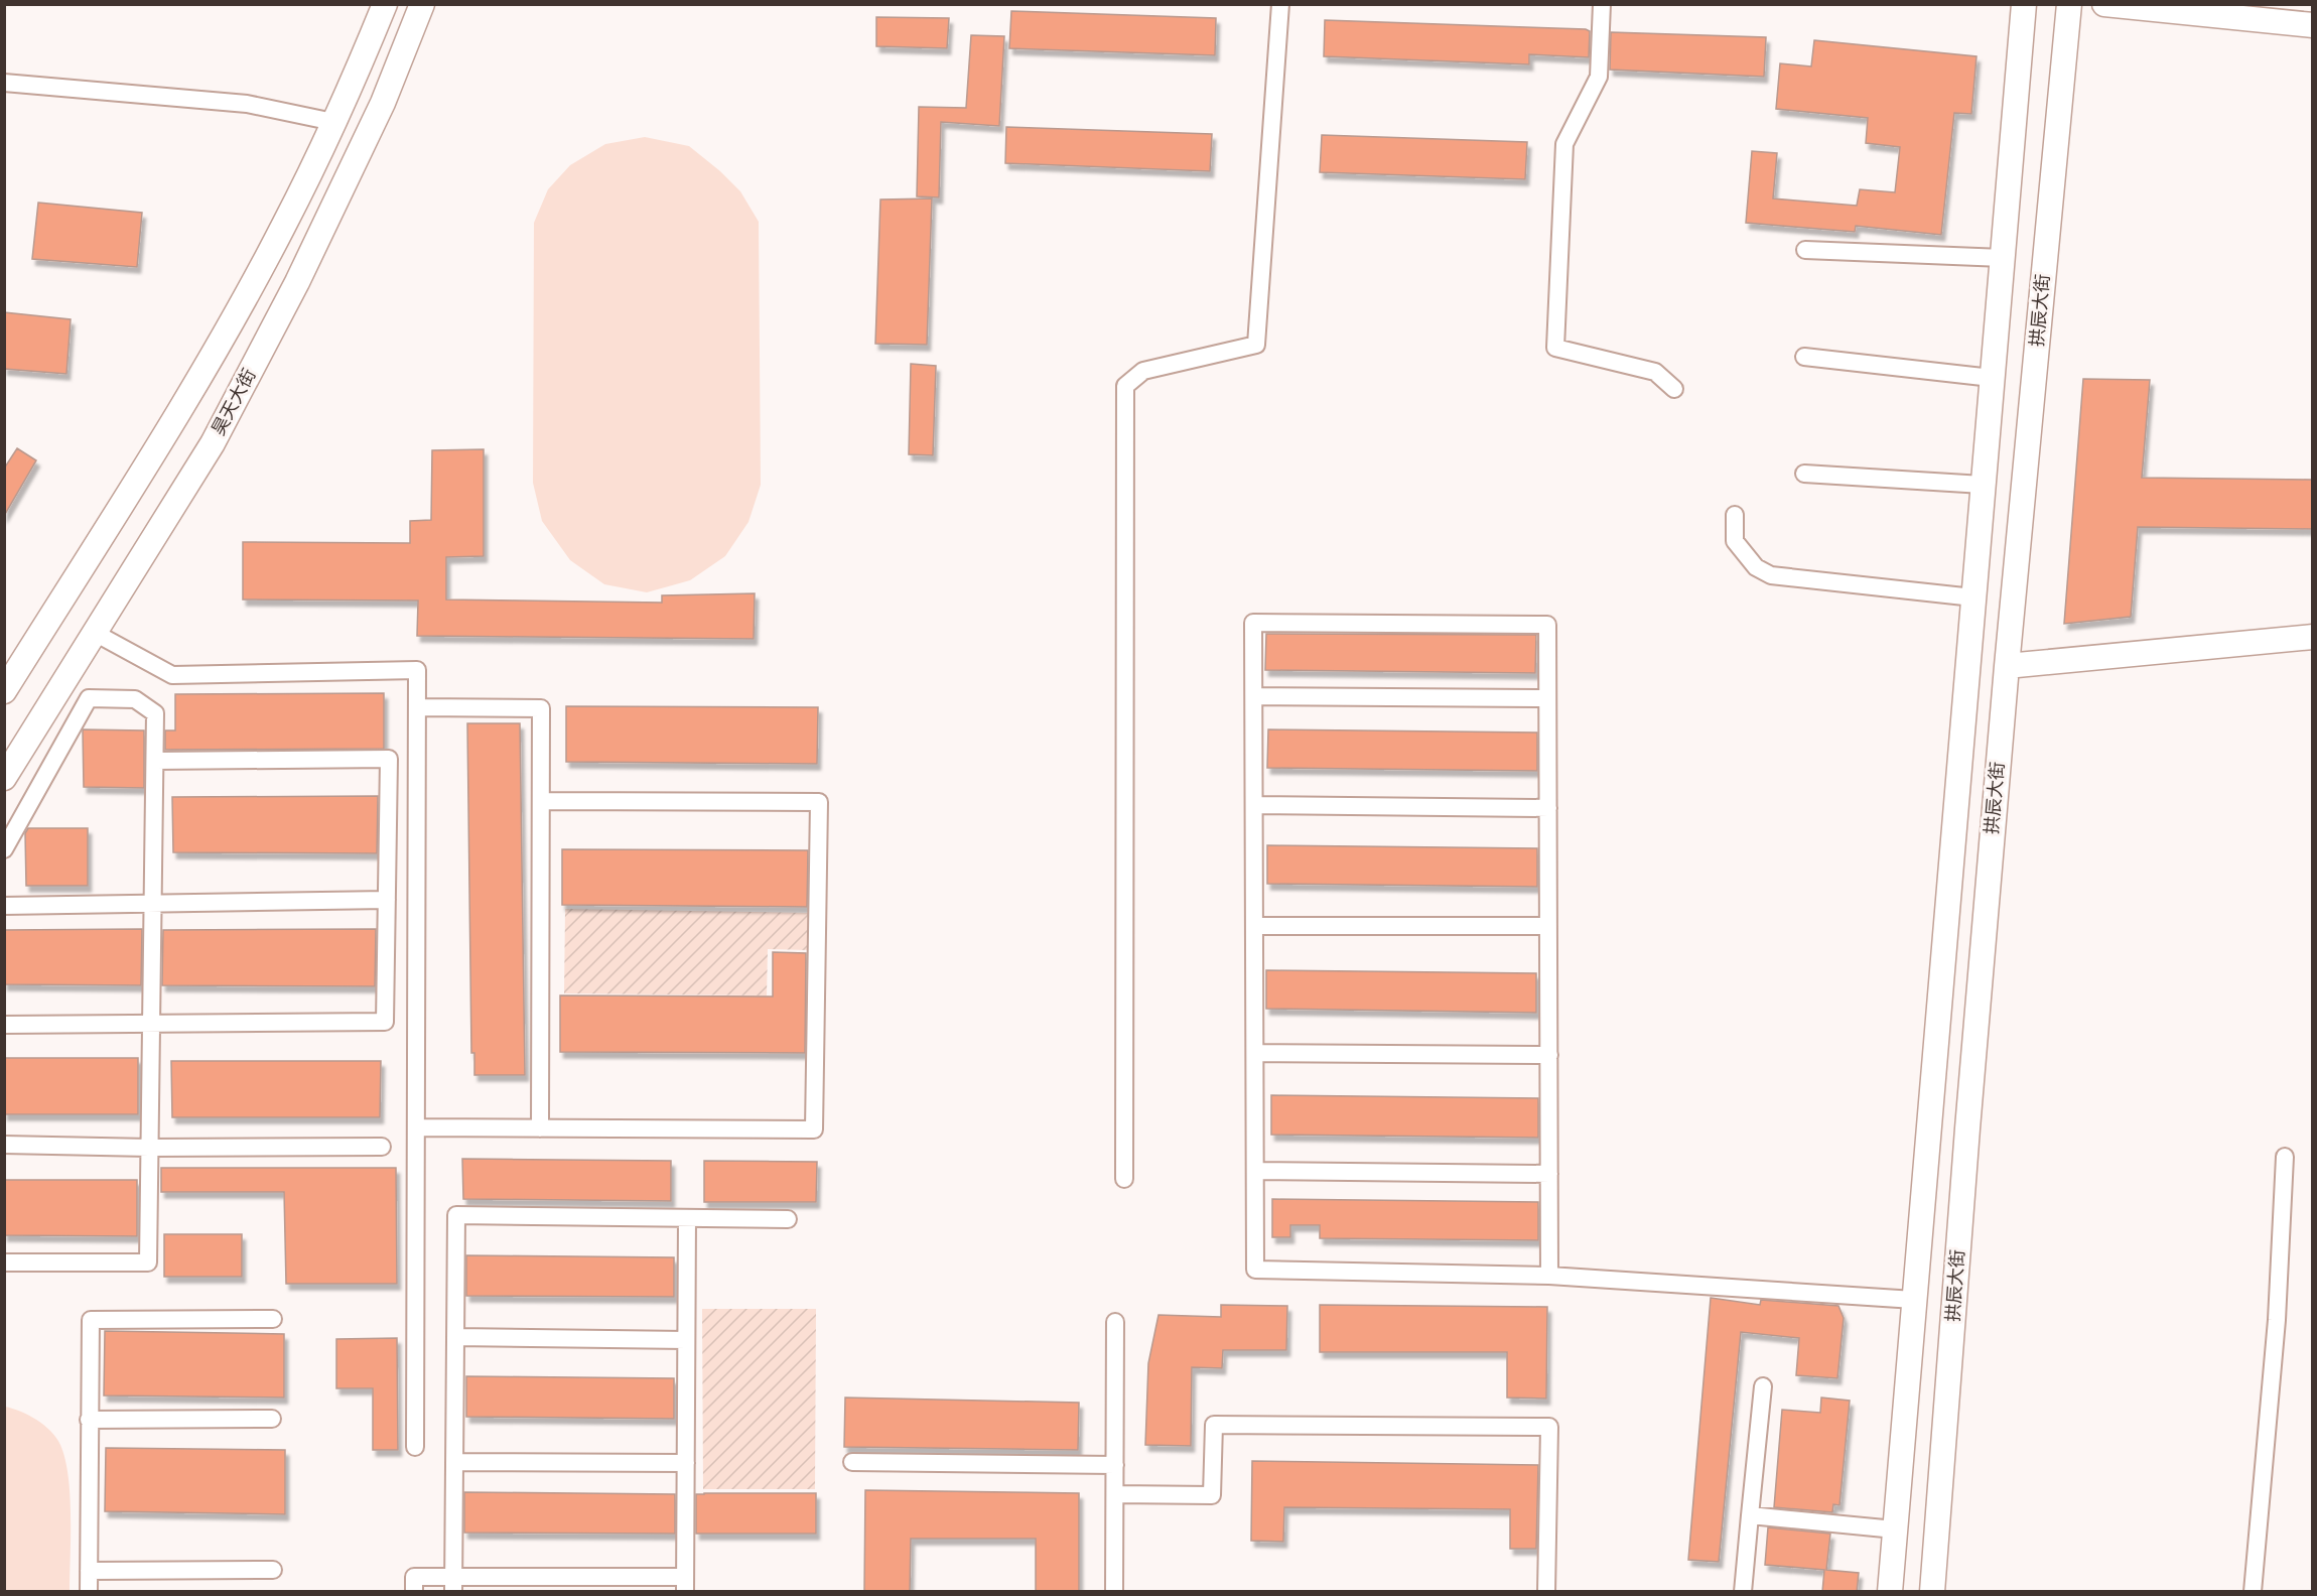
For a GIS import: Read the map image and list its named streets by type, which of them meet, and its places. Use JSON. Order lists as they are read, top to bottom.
{
  "streets": {
    "street": ["拱辰大街", "昊天大街"]
  }
}
